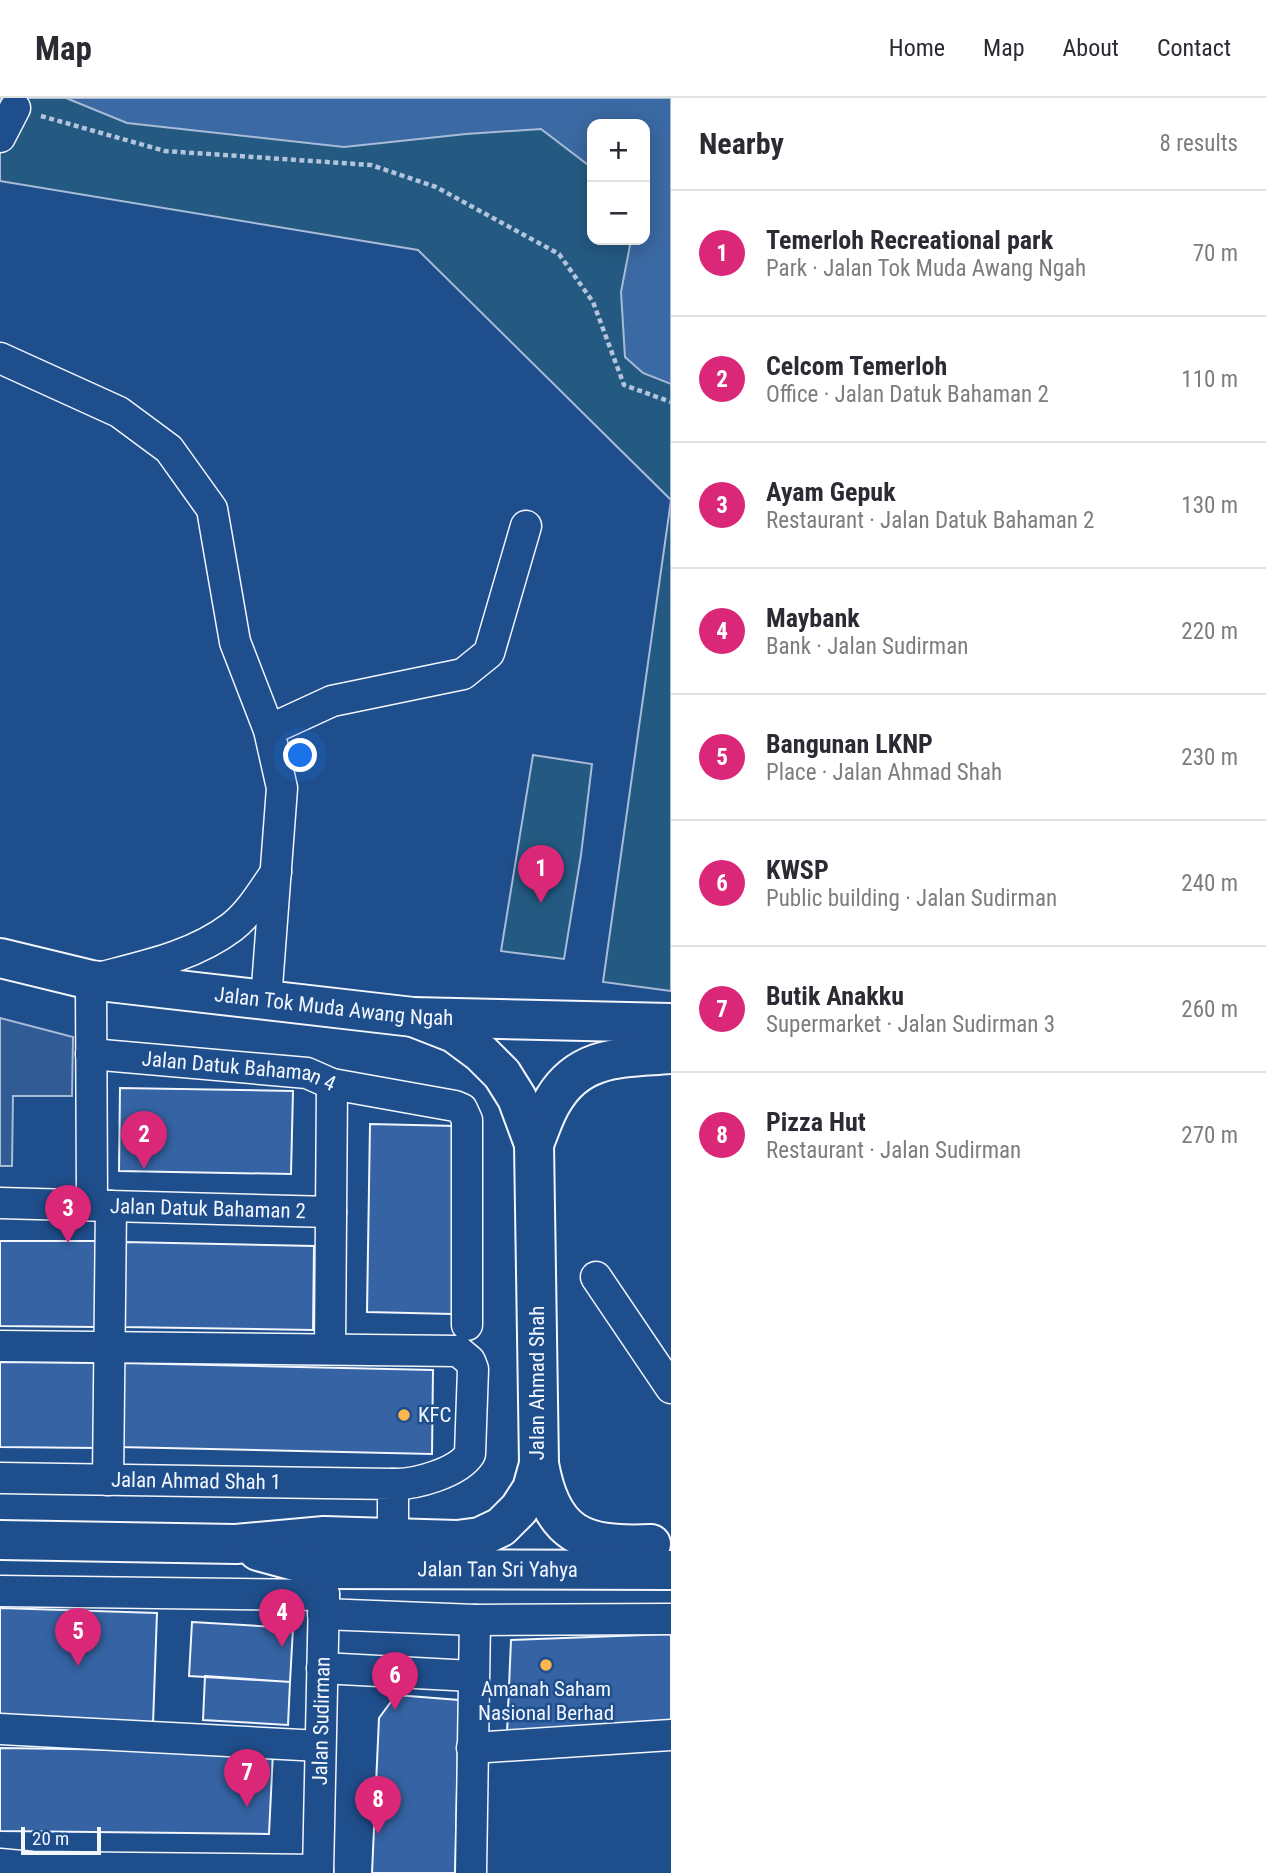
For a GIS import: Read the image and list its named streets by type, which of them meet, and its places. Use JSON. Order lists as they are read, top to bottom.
{
  "streets": {
    "main road": ["Jalan Tok Muda Awang Ngah", "Jalan Ahmad Shah", "Jalan Tan Sri Yahya"],
    "street": [
      "Jalan Datuk Bahaman 4",
      "Jalan Datuk Bahaman 2",
      "Jalan Ahmad Shah 1",
      "Jalan Sudirman"
    ]
  },
  "crossings": [
    ["Jalan Tok Muda Awang Ngah", "Jalan Ahmad Shah"],
    ["Jalan Datuk Bahaman 4", "Jalan Datuk Bahaman 2"],
    ["Jalan Datuk Bahaman 4", "Jalan Ahmad Shah 1"],
    ["Jalan Ahmad Shah", "Jalan Tan Sri Yahya"],
    ["Jalan Ahmad Shah", "Jalan Sudirman"],
    ["Jalan Tan Sri Yahya", "Jalan Sudirman"]
  ],
  "places": ["KFC", "Amanah Saham Nasional Berhad"],
  "scale_bar": "20 m",
  "page": {
    "header": "Map",
    "nav": [
      "Home",
      "Map",
      "About",
      "Contact"
    ],
    "heading": ["Nearby", "8 results"],
    "map_buttons": ["+", "−"],
    "list": [
      {
        "mark": "1",
        "name": "Temerloh Recreational park",
        "note": "Park · Jalan Tok Muda Awang Ngah",
        "value": "70 m"
      },
      {
        "mark": "2",
        "name": "Celcom Temerloh",
        "note": "Office · Jalan Datuk Bahaman 2",
        "value": "110 m"
      },
      {
        "mark": "3",
        "name": "Ayam Gepuk",
        "note": "Restaurant · Jalan Datuk Bahaman 2",
        "value": "130 m"
      },
      {
        "mark": "4",
        "name": "Maybank",
        "note": "Bank · Jalan Sudirman",
        "value": "220 m"
      },
      {
        "mark": "5",
        "name": "Bangunan LKNP",
        "note": "Place · Jalan Ahmad Shah",
        "value": "230 m"
      },
      {
        "mark": "6",
        "name": "KWSP",
        "note": "Public building · Jalan Sudirman",
        "value": "240 m"
      },
      {
        "mark": "7",
        "name": "Butik Anakku",
        "note": "Supermarket · Jalan Sudirman 3",
        "value": "260 m"
      },
      {
        "mark": "8",
        "name": "Pizza Hut",
        "note": "Restaurant · Jalan Sudirman",
        "value": "270 m"
      }
    ],
    "pins": [
      "1",
      "2",
      "3",
      "4",
      "5",
      "6",
      "7",
      "8"
    ],
    "scale": "20 m"
  }
}
